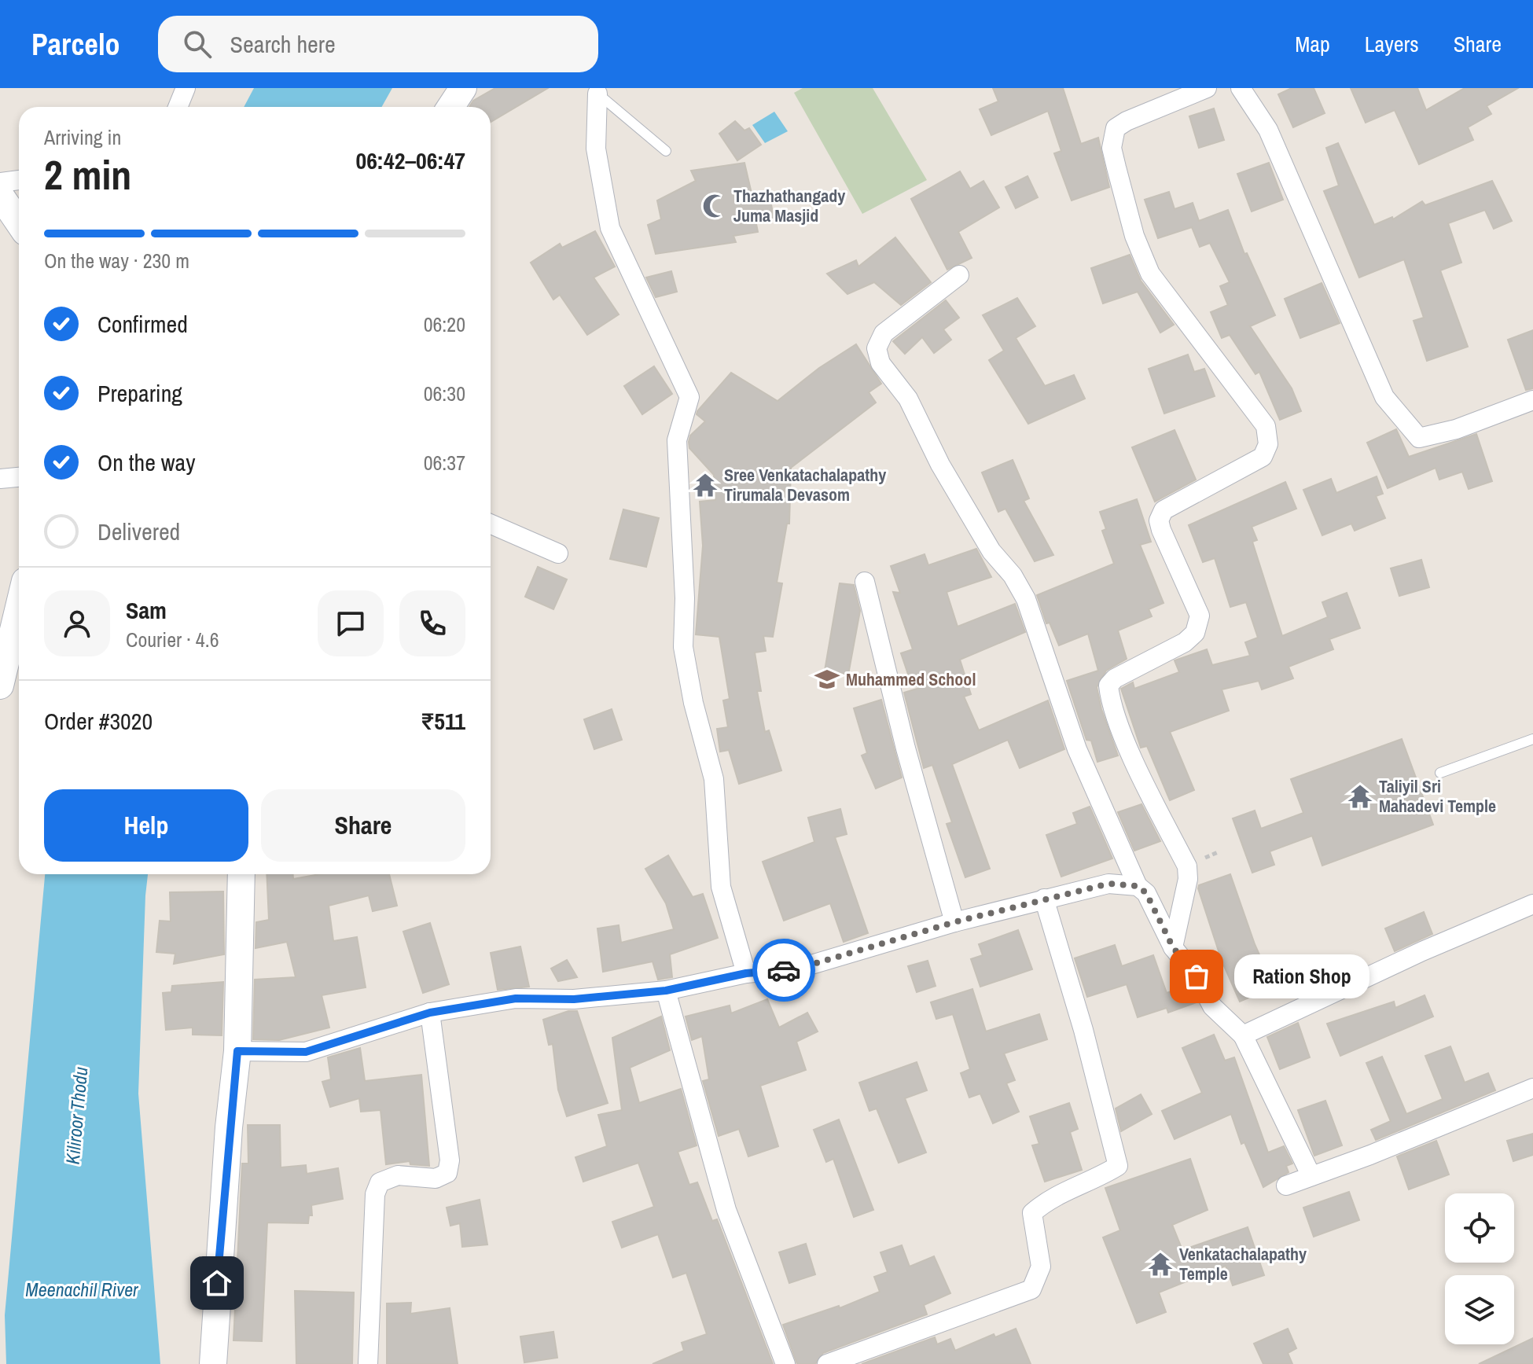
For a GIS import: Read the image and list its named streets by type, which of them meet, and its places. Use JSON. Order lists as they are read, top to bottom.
{
  "water": ["Kiliroor Thodu", "Meenachil River"],
  "places": {
    "mosque": ["Thazhathangady Juma Masjid"],
    "temple": ["Sree Venkatachalapathy Tirumala Devasom", "Taliyil Sri Mahadevi Temple", "Venkatachalapathy Temple"],
    "school or university": ["Muhammed School"],
    "other": ["Ration Shop"]
  },
  "page": {
    "header": "Parcelo",
    "search": "Search here",
    "nav": ["Map", "Layers", "Share"],
    "heading": ["2 min", "Arriving in", "06:42–06:47"],
    "panel": [
      "Sam",
      "Courier · 4.6",
      "Order #3020",
      "₹511"
    ],
    "bar": "On the way · 230 m",
    "list": [
      ["Confirmed", "06:20"],
      ["Preparing", "06:30"],
      ["On the way", "06:37"],
      "Delivered"
    ],
    "buttons": ["Help", "Share"],
    "bubble": "Ration Shop"
  }
}
